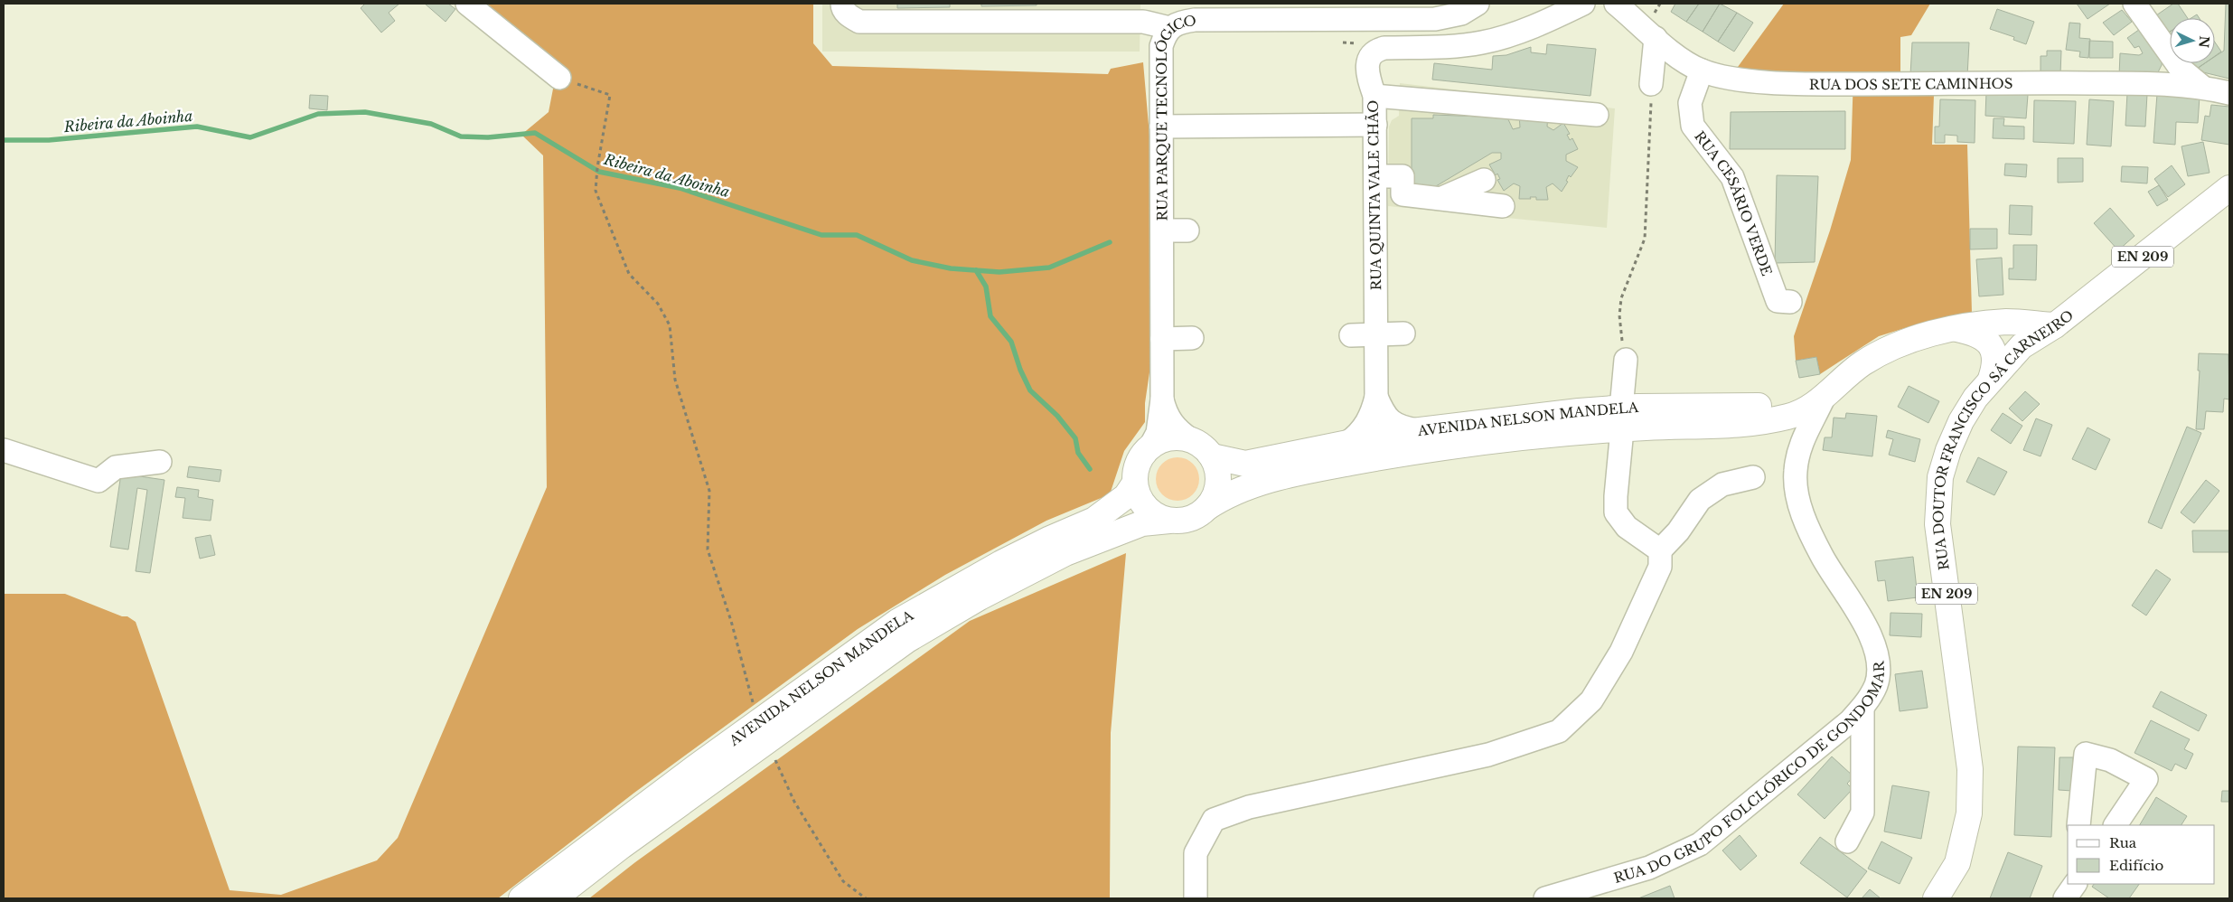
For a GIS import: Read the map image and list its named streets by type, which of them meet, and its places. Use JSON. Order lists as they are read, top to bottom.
{
  "streets": {
    "main road": ["EN 209", "AVENIDA NELSON MANDELA", "RUA DOUTOR FRANCISCO SÁ CARNEIRO"],
    "street": [
      "RUA DOS SETE CAMINHOS",
      "RUA PARQUE TECNOLÓGICO",
      "RUA QUINTA VALE CHÃO",
      "RUA CESÁRIO VERDE",
      "RUA DO GRUPO FOLCLÓRICO DE GONDOMAR"
    ]
  },
  "crossings": [
    ["RUA DOS SETE CAMINHOS", "RUA CESÁRIO VERDE"],
    ["RUA PARQUE TECNOLÓGICO", "AVENIDA NELSON MANDELA"],
    ["RUA QUINTA VALE CHÃO", "AVENIDA NELSON MANDELA"],
    ["AVENIDA NELSON MANDELA", "RUA DO GRUPO FOLCLÓRICO DE GONDOMAR"]
  ],
  "water": ["Ribeira da Aboinha"],
  "legend": ["Rua", "Edifício"],
  "north": "right"
}
